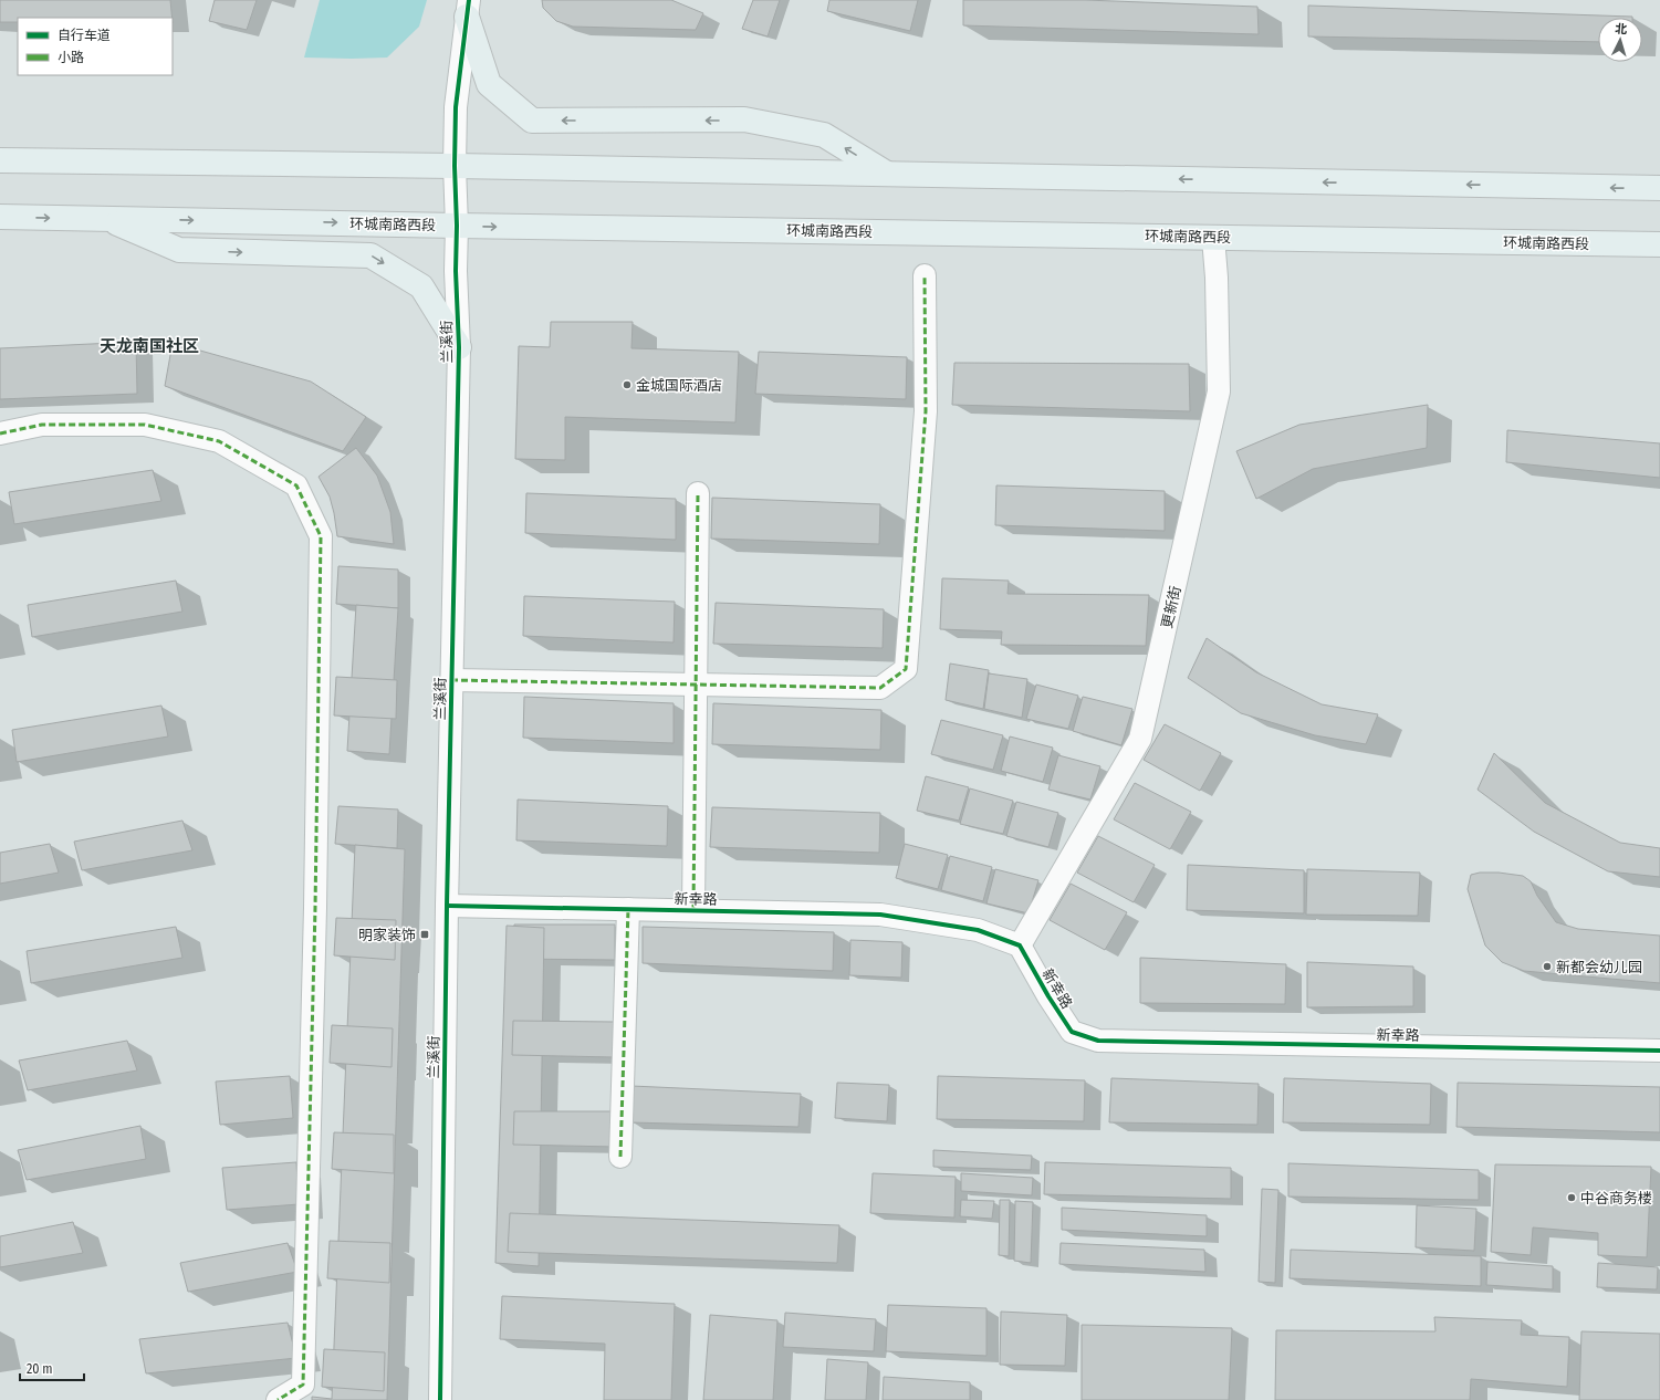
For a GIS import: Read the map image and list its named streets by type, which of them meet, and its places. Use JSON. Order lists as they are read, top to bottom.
{
  "streets": {
    "main road": ["环城南路西段"],
    "street": ["兰溪街", "更新街", "新幸路"]
  },
  "crossings": [
    ["环城南路西段", "兰溪街"],
    ["环城南路西段", "更新街"],
    ["兰溪街", "新幸路"],
    ["更新街", "新幸路"]
  ],
  "districts": ["天龙南国社区"],
  "places": {
    "other": ["金城国际酒店", "新都会幼儿园", "中谷商务楼"],
    "transit": ["明家装饰"]
  },
  "legend": ["自行车道", "小路"],
  "scale_bar": "20 m",
  "north": "top"
}
